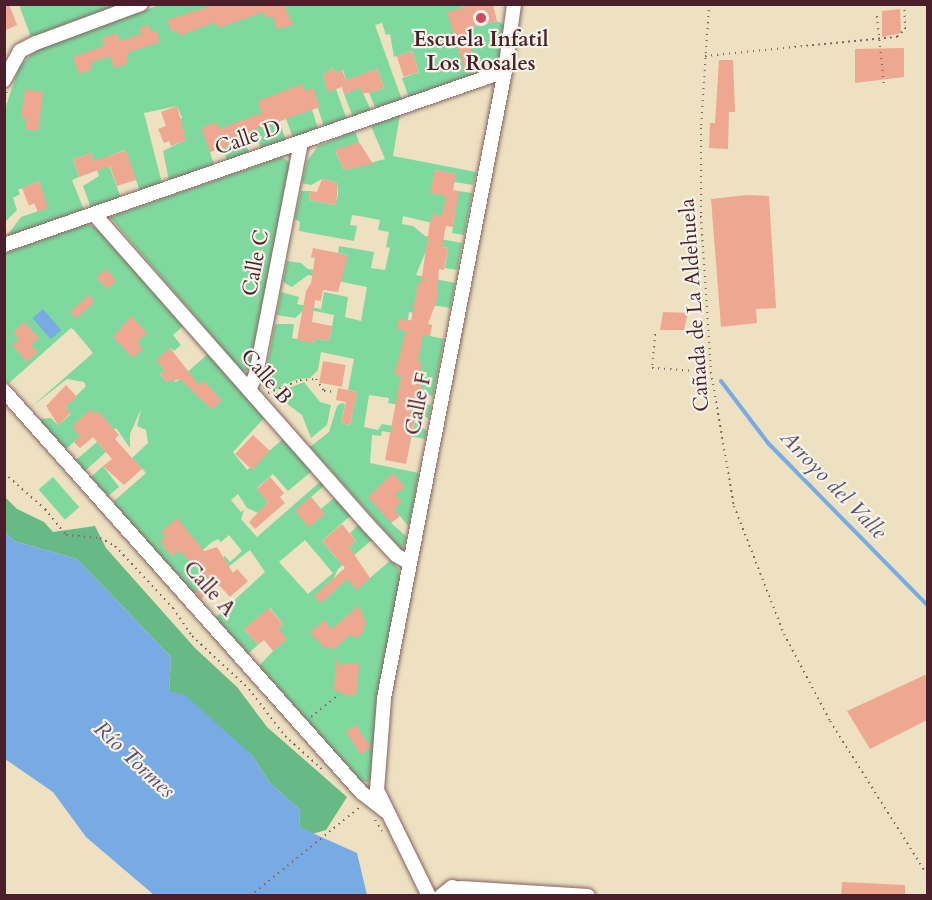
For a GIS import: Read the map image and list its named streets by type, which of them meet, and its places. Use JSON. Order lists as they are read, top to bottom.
{
  "streets": {
    "street": [
      "Calle D",
      "Calle C",
      "Calle B",
      "Calle F",
      "Calle A"
    ],
    "path": ["Cañada de La Aldehuela"]
  },
  "crossings": [
    ["Calle D", "Calle C"],
    ["Calle D", "Calle B"],
    ["Calle D", "Calle F"],
    ["Calle C", "Calle B"],
    ["Calle B", "Calle F"],
    ["Calle F", "Calle A"]
  ],
  "water": ["Arroyo del Valle", "Río Tormes"],
  "places": ["Escuela Infatil Los Rosales"]
}
